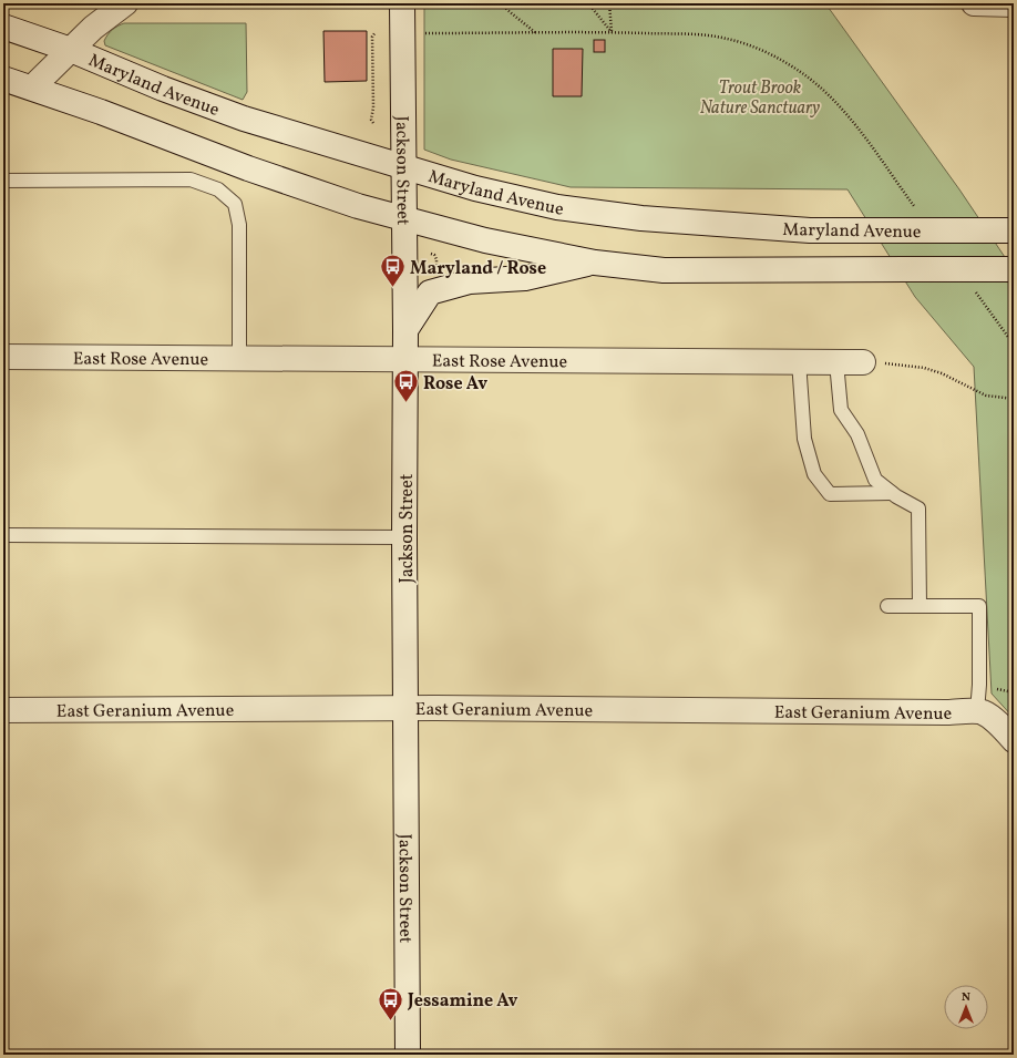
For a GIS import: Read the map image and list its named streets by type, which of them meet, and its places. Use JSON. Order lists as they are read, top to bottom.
{
  "streets": {
    "street": [
      "Maryland Avenue",
      "Jackson Street",
      "East Rose Avenue",
      "East Geranium Avenue"
    ]
  },
  "crossings": [
    ["Maryland Avenue", "Jackson Street"],
    ["Jackson Street", "East Rose Avenue"],
    ["Jackson Street", "East Geranium Avenue"]
  ],
  "parks": ["Trout Brook Nature Sanctuary"],
  "places": {
    "bus stop": ["Maryland / Rose", "Rose Av", "Jessamine Av"]
  },
  "north": "top"
}
